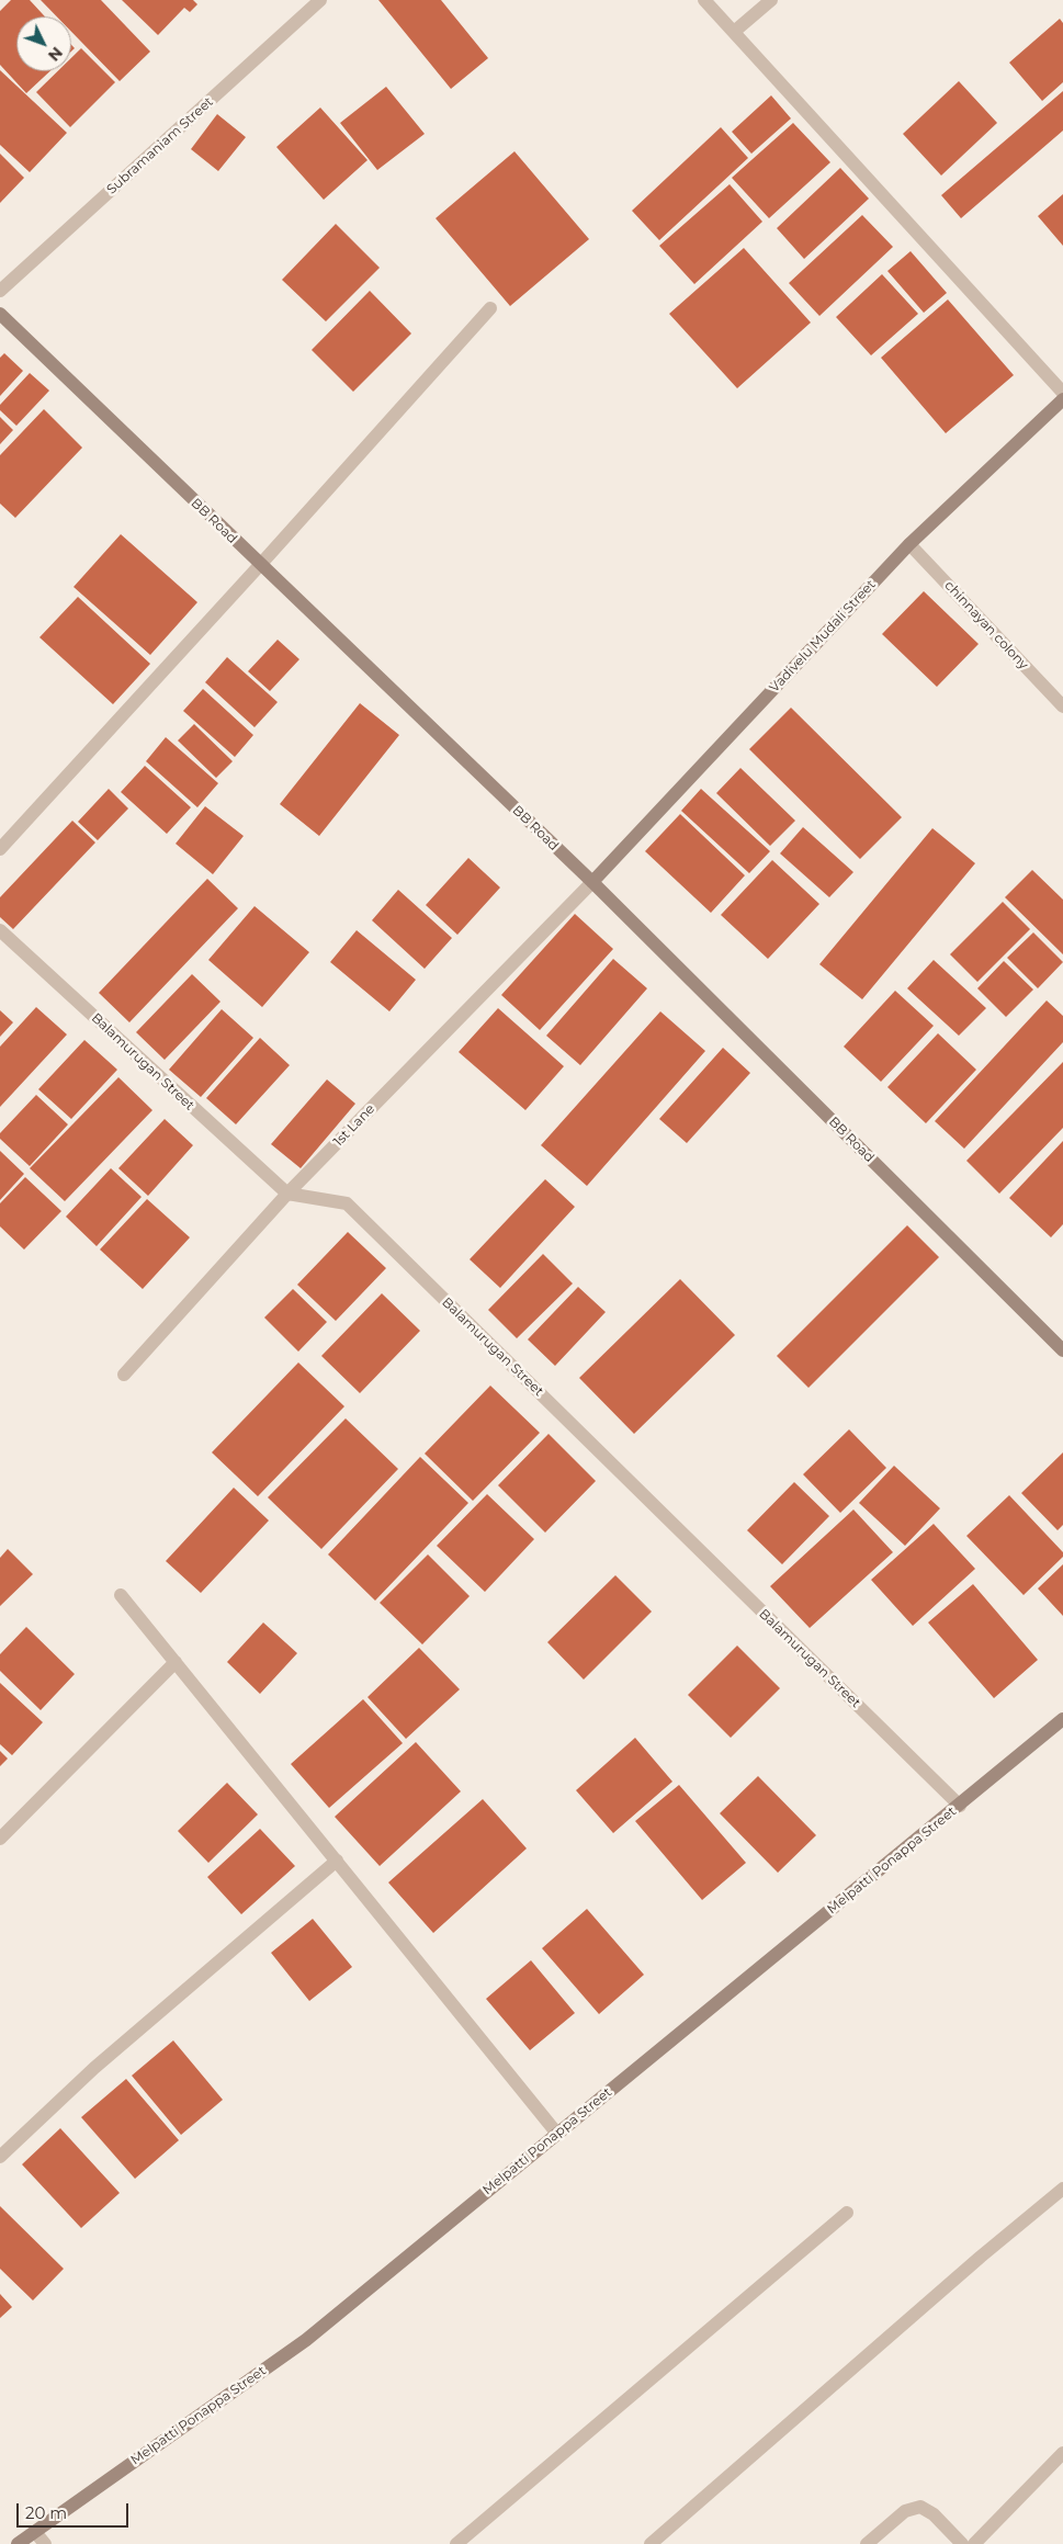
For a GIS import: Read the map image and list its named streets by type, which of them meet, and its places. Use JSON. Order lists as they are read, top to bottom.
{
  "streets": {
    "street": [
      "Subramaniam Street",
      "BB Road",
      "chinnayan colony",
      "Vadivelu Mudali Street",
      "Balamurugan Street",
      "1st Lane",
      "Melpatti Ponappa Street"
    ]
  },
  "crossings": [
    ["BB Road", "Vadivelu Mudali Street"],
    ["BB Road", "1st Lane"],
    ["chinnayan colony", "Vadivelu Mudali Street"],
    ["Vadivelu Mudali Street", "1st Lane"],
    ["Balamurugan Street", "1st Lane"],
    ["Balamurugan Street", "Melpatti Ponappa Street"]
  ],
  "scale_bar": "20 m",
  "north": "bottom right"
}
